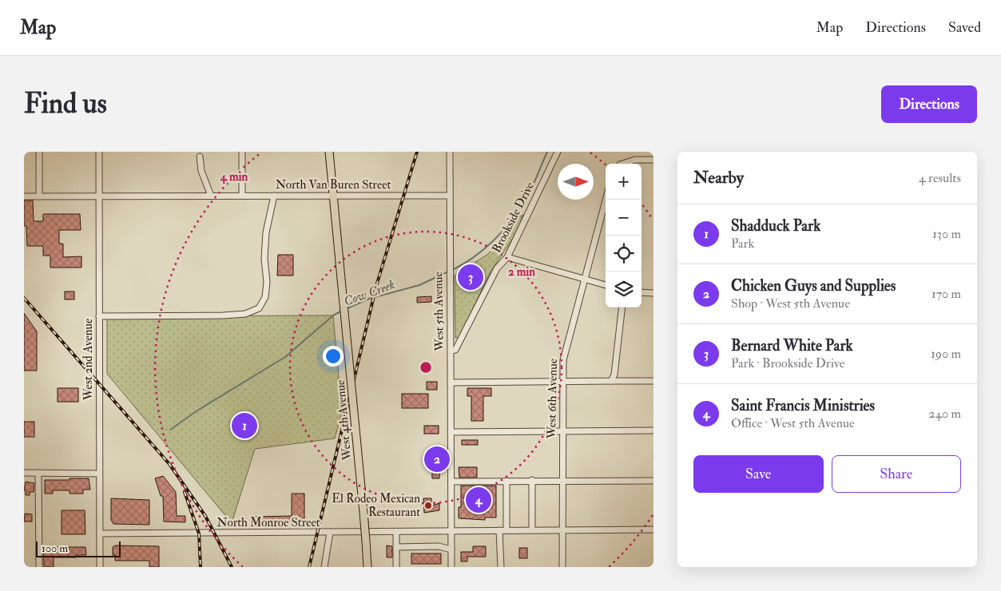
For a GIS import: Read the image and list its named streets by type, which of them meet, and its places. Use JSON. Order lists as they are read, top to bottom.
{
  "streets": {
    "main road": ["West 4th Avenue"],
    "street": [
      "North Van Buren Street",
      "Brookside Drive",
      "West 5th Avenue",
      "West 2nd Avenue",
      "West 6th Avenue",
      "North Monroe Street"
    ]
  },
  "crossings": [
    ["North Van Buren Street", "West 5th Avenue"],
    ["North Van Buren Street", "West 2nd Avenue"],
    ["North Van Buren Street", "West 4th Avenue"],
    ["Brookside Drive", "West 5th Avenue"],
    ["West 5th Avenue", "North Monroe Street"],
    ["West 2nd Avenue", "North Monroe Street"],
    ["West 6th Avenue", "North Monroe Street"]
  ],
  "water": ["Cow Creek"],
  "places": ["El Rodeo Mexican Restaurant"],
  "scale_bar": "100 m",
  "north": "right",
  "page": {
    "header": "Map",
    "nav": ["Map", "Directions", "Saved"],
    "buttons": [
      "Directions",
      ["Save", "Share"]
    ],
    "title": "Find us",
    "heading": ["Nearby", "4 results"],
    "map_buttons": ["+", "−"],
    "list": [
      {
        "mark": "1",
        "name": "Shadduck Park",
        "note": "Park",
        "value": "130 m"
      },
      {
        "mark": "2",
        "name": "Chicken Guys and Supplies",
        "note": "Shop · West 5th Avenue",
        "value": "170 m"
      },
      {
        "mark": "3",
        "name": "Bernard White Park",
        "note": "Park · Brookside Drive",
        "value": "190 m"
      },
      {
        "mark": "4",
        "name": "Saint Francis Ministries",
        "note": "Office · West 5th Avenue",
        "value": "240 m"
      }
    ],
    "pins": [
      "3",
      "1",
      "2",
      "4"
    ],
    "scale": "100 m"
  },
  "rings": ["4 min", "2 min"]
}
